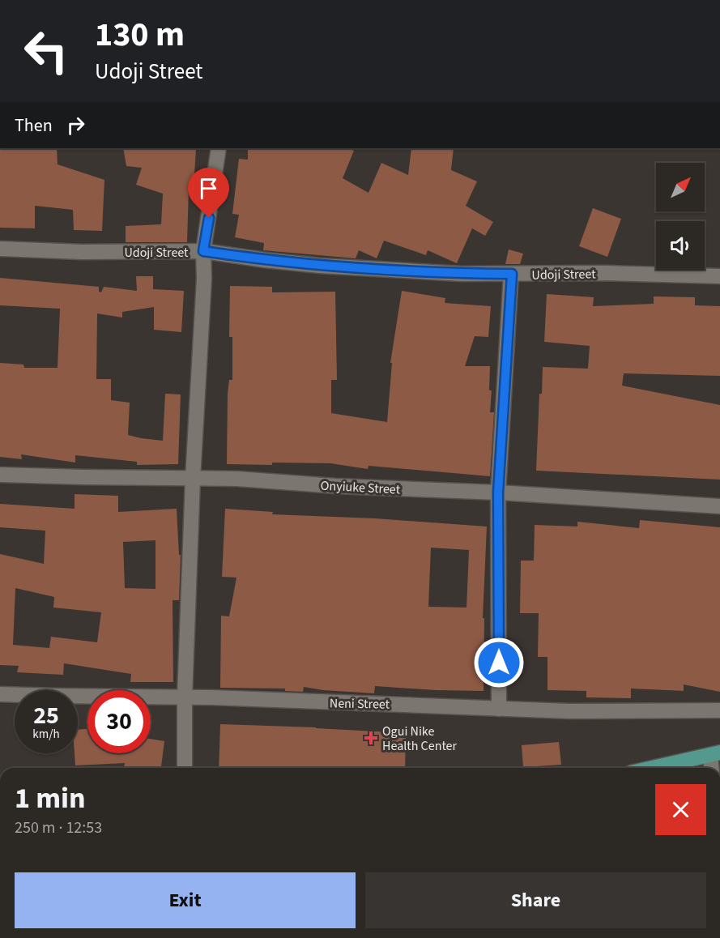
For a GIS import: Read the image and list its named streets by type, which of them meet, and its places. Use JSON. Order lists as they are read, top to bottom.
{
  "streets": {
    "street": ["Udoji Street", "Onyiuke Street", "Neni Street"]
  },
  "places": {
    "health": ["Ogui Nike Health Center"]
  },
  "north": "top right",
  "page": {
    "turn": ["130 m", "Udoji Street"],
    "then": "Then",
    "speed": "25 km/h",
    "limit": "30",
    "heading": ["1 min", "250 m · 12:53"],
    "buttons": ["Exit", "Share"]
  }
}
